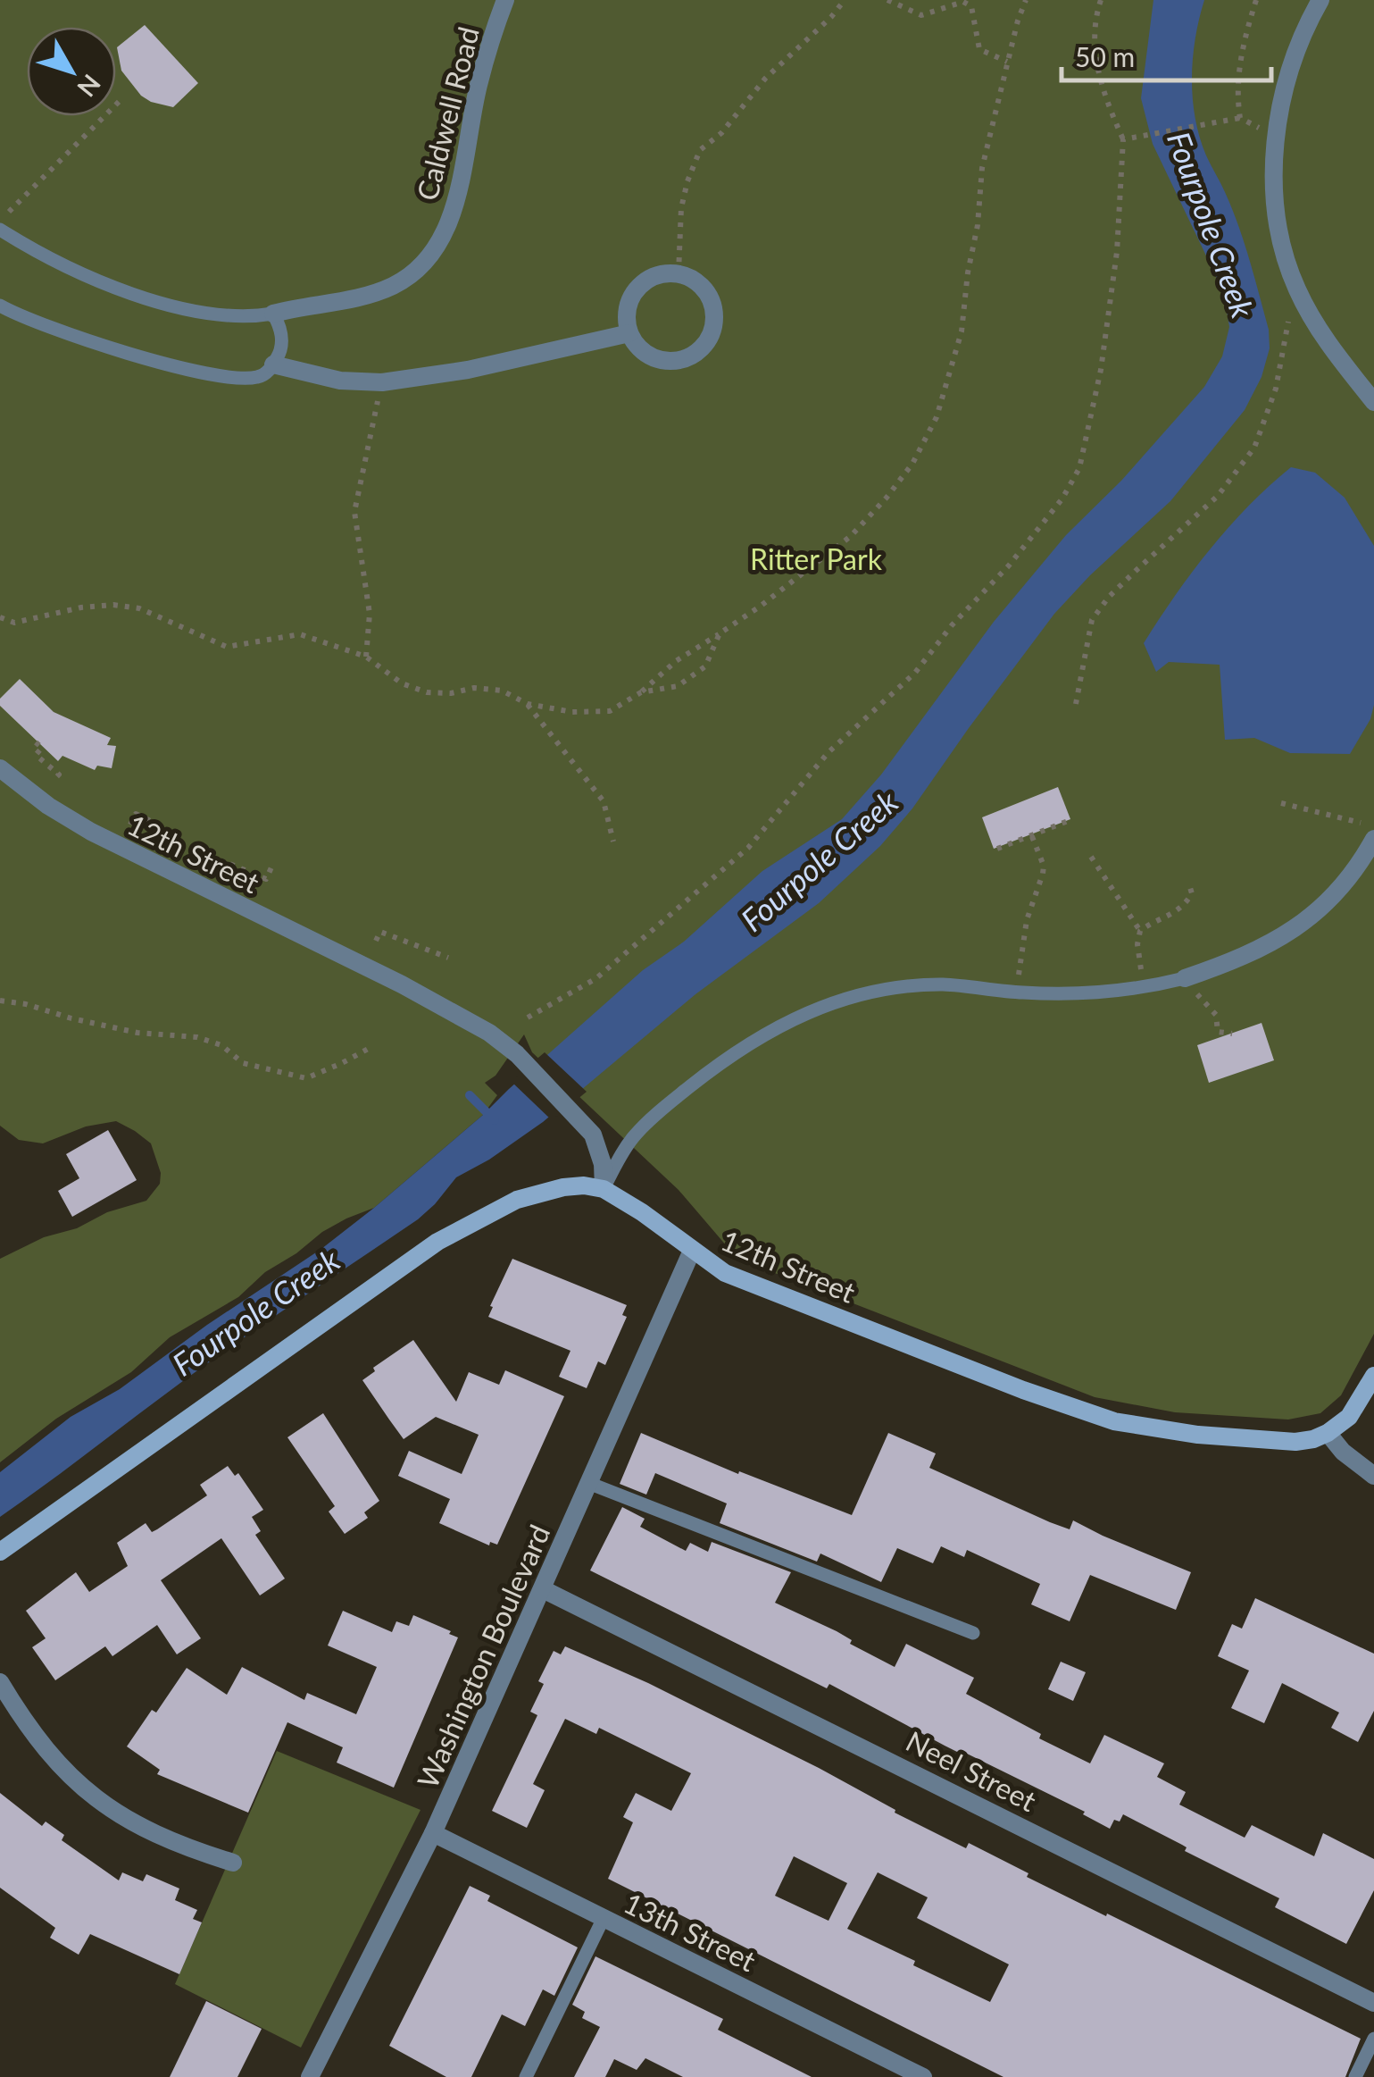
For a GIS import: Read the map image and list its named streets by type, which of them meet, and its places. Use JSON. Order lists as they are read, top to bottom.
{
  "streets": {
    "street": [
      "Caldwell Road",
      "12th Street",
      "Washington Boulevard",
      "Neel Street",
      "13th Street"
    ]
  },
  "crossings": [
    ["12th Street", "Washington Boulevard"],
    ["Washington Boulevard", "Neel Street"],
    ["Washington Boulevard", "13th Street"]
  ],
  "water": ["Fourpole Creek"],
  "parks": ["Ritter Park"],
  "scale_bar": "50 m",
  "north": "bottom right"
}
